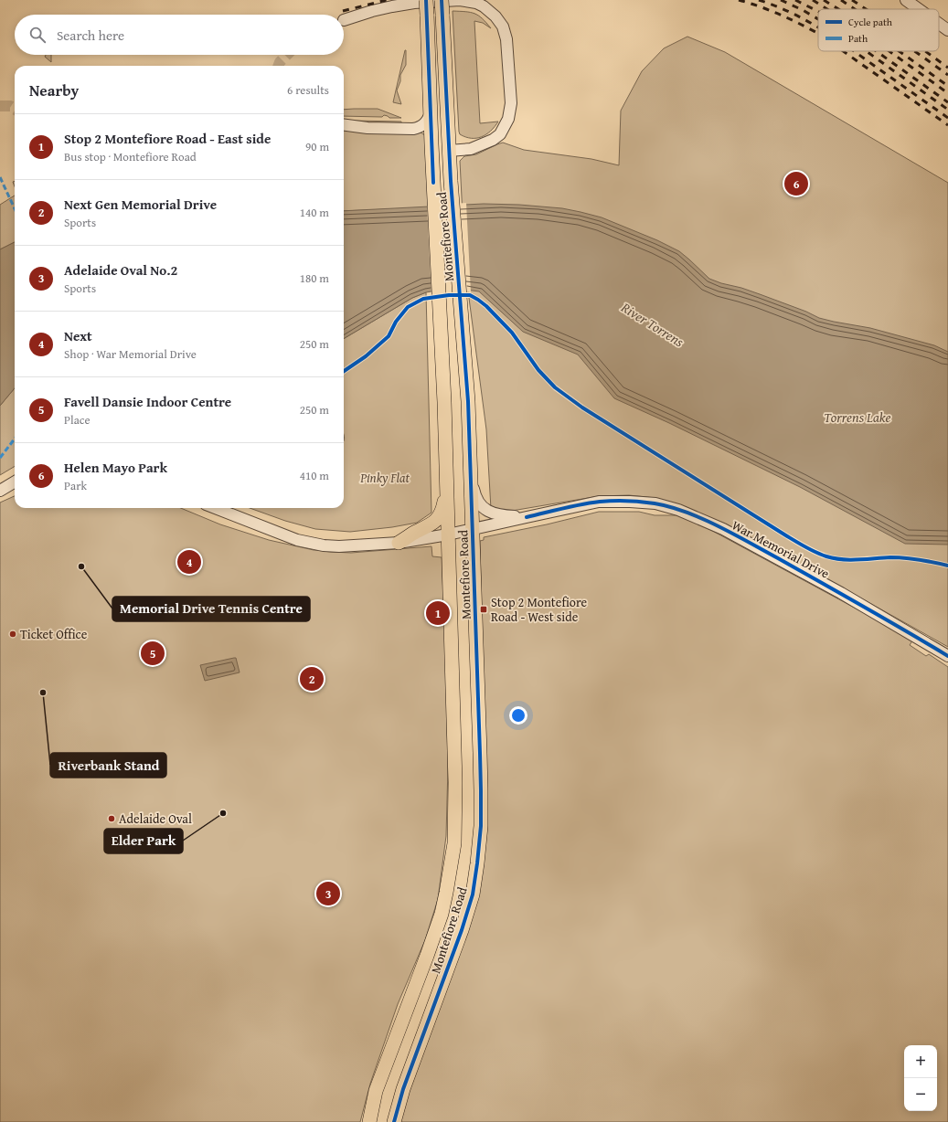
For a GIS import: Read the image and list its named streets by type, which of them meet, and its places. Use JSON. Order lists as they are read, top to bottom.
{
  "streets": {
    "main road": ["Montefiore Road"],
    "street": ["War Memorial Drive"]
  },
  "crossings": [
    ["Montefiore Road", "War Memorial Drive"]
  ],
  "water": ["River Torrens", "Torrens Lake"],
  "parks": ["Pinky Flat"],
  "places": {
    "other": [
      "Memorial Drive Tennis Centre",
      "Ticket Office",
      "Riverbank Stand",
      "Elder Park",
      "Adelaide Oval"
    ],
    "transit": ["Stop 2 Montefiore Road - West side"]
  },
  "legend": ["Cycle path", "Path"],
  "page": {
    "search": "Search here",
    "heading": ["Nearby", "6 results"],
    "list": [
      {
        "mark": "1",
        "name": "Stop 2 Montefiore Road - East side",
        "note": "Bus stop · Montefiore Road",
        "value": "90 m"
      },
      {
        "mark": "2",
        "name": "Next Gen Memorial Drive",
        "note": "Sports",
        "value": "140 m"
      },
      {
        "mark": "3",
        "name": "Adelaide Oval No.2",
        "note": "Sports",
        "value": "180 m"
      },
      {
        "mark": "4",
        "name": "Next",
        "note": "Shop · War Memorial Drive",
        "value": "250 m"
      },
      {
        "mark": "5",
        "name": "Favell Dansie Indoor Centre",
        "note": "Place",
        "value": "250 m"
      },
      {
        "mark": "6",
        "name": "Helen Mayo Park",
        "note": "Park",
        "value": "410 m"
      }
    ],
    "pins": [
      "6",
      "4",
      "1",
      "5",
      "2",
      "3"
    ],
    "map_buttons": ["+", "−"]
  }
}
